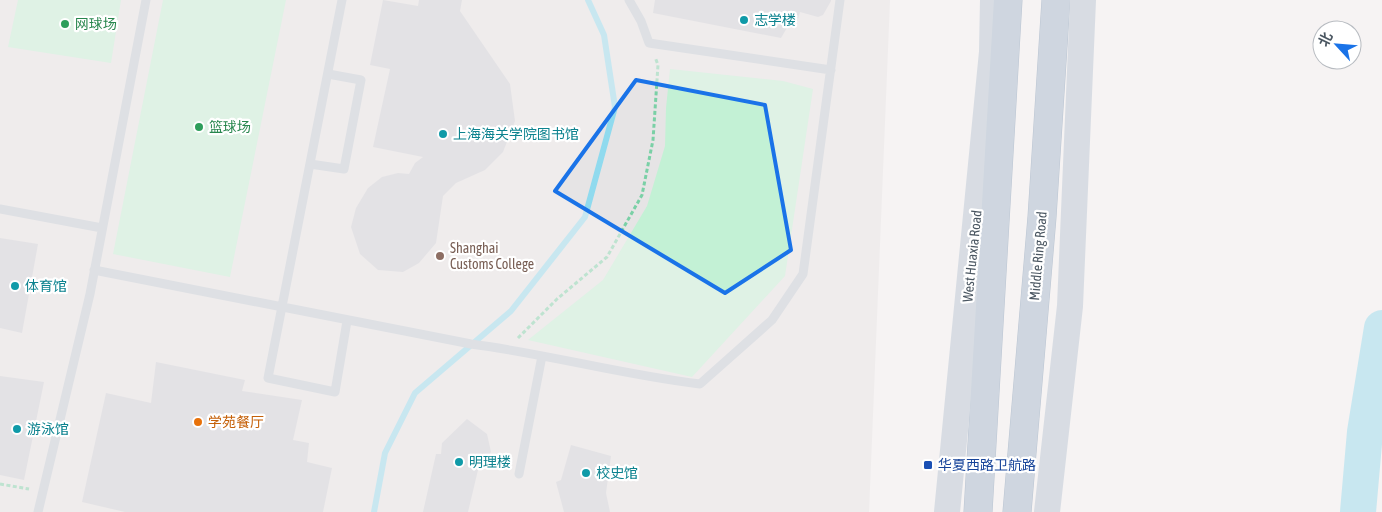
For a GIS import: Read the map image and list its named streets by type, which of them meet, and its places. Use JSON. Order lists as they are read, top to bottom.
{
  "streets": {
    "highway": ["Middle Ring Road"],
    "main road": ["West Huaxia Road"]
  },
  "places": {
    "other": [
      "志学楼",
      "网球场",
      "篮球场",
      "上海海关学院图书馆",
      "Shanghai Customs College",
      "体育馆",
      "学苑餐厅",
      "游泳馆",
      "明理楼",
      "校史馆"
    ],
    "transit": ["华夏西路卫航路"]
  },
  "north": "top left"
}
